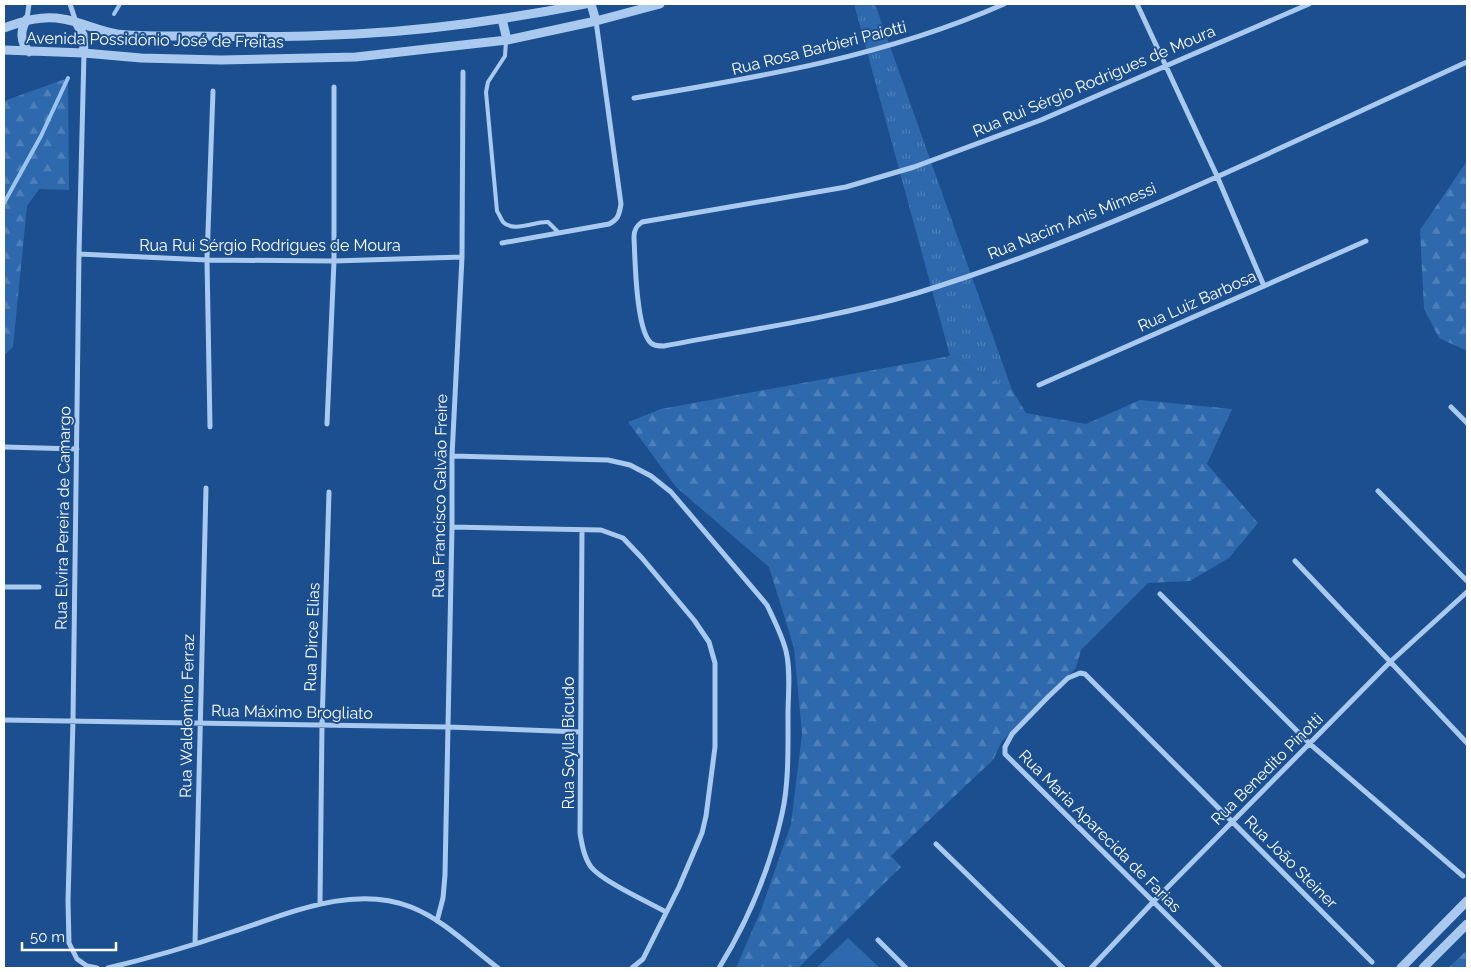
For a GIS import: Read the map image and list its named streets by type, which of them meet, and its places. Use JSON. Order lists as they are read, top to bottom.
{
  "streets": {
    "street": [
      "Avenida Possidônio José de Freitas",
      "Rua Rosa Barbieri Paiotti",
      "Rua Rui Sérgio Rodrigues de Moura",
      "Rua Nacim Anis Mimessi",
      "Rua Luiz Barbosa",
      "Rua Francisco Galvão Freire",
      "Rua Elvira Pereira de Camargo",
      "Rua Dirce Elias",
      "Rua Máximo Brogliato",
      "Rua Waldomiro Ferraz",
      "Rua Scylla Bicudo",
      "Rua Benedito Pinotti",
      "Rua Maria Aparecida de Farias",
      "Rua João Steiner"
    ]
  },
  "crossings": [
    ["Avenida Possidônio José de Freitas", "Rua Elvira Pereira de Camargo"],
    ["Rua Rui Sérgio Rodrigues de Moura", "Rua Nacim Anis Mimessi"],
    ["Rua Rui Sérgio Rodrigues de Moura", "Rua Francisco Galvão Freire"],
    ["Rua Rui Sérgio Rodrigues de Moura", "Rua Elvira Pereira de Camargo"],
    ["Rua Francisco Galvão Freire", "Rua Máximo Brogliato"],
    ["Rua Elvira Pereira de Camargo", "Rua Máximo Brogliato"],
    ["Rua Dirce Elias", "Rua Máximo Brogliato"],
    ["Rua Máximo Brogliato", "Rua Waldomiro Ferraz"],
    ["Rua Máximo Brogliato", "Rua Scylla Bicudo"],
    ["Rua Benedito Pinotti", "Rua Maria Aparecida de Farias"],
    ["Rua Benedito Pinotti", "Rua João Steiner"],
    ["Rua Maria Aparecida de Farias", "Rua João Steiner"]
  ],
  "scale_bar": "50 m"
}
